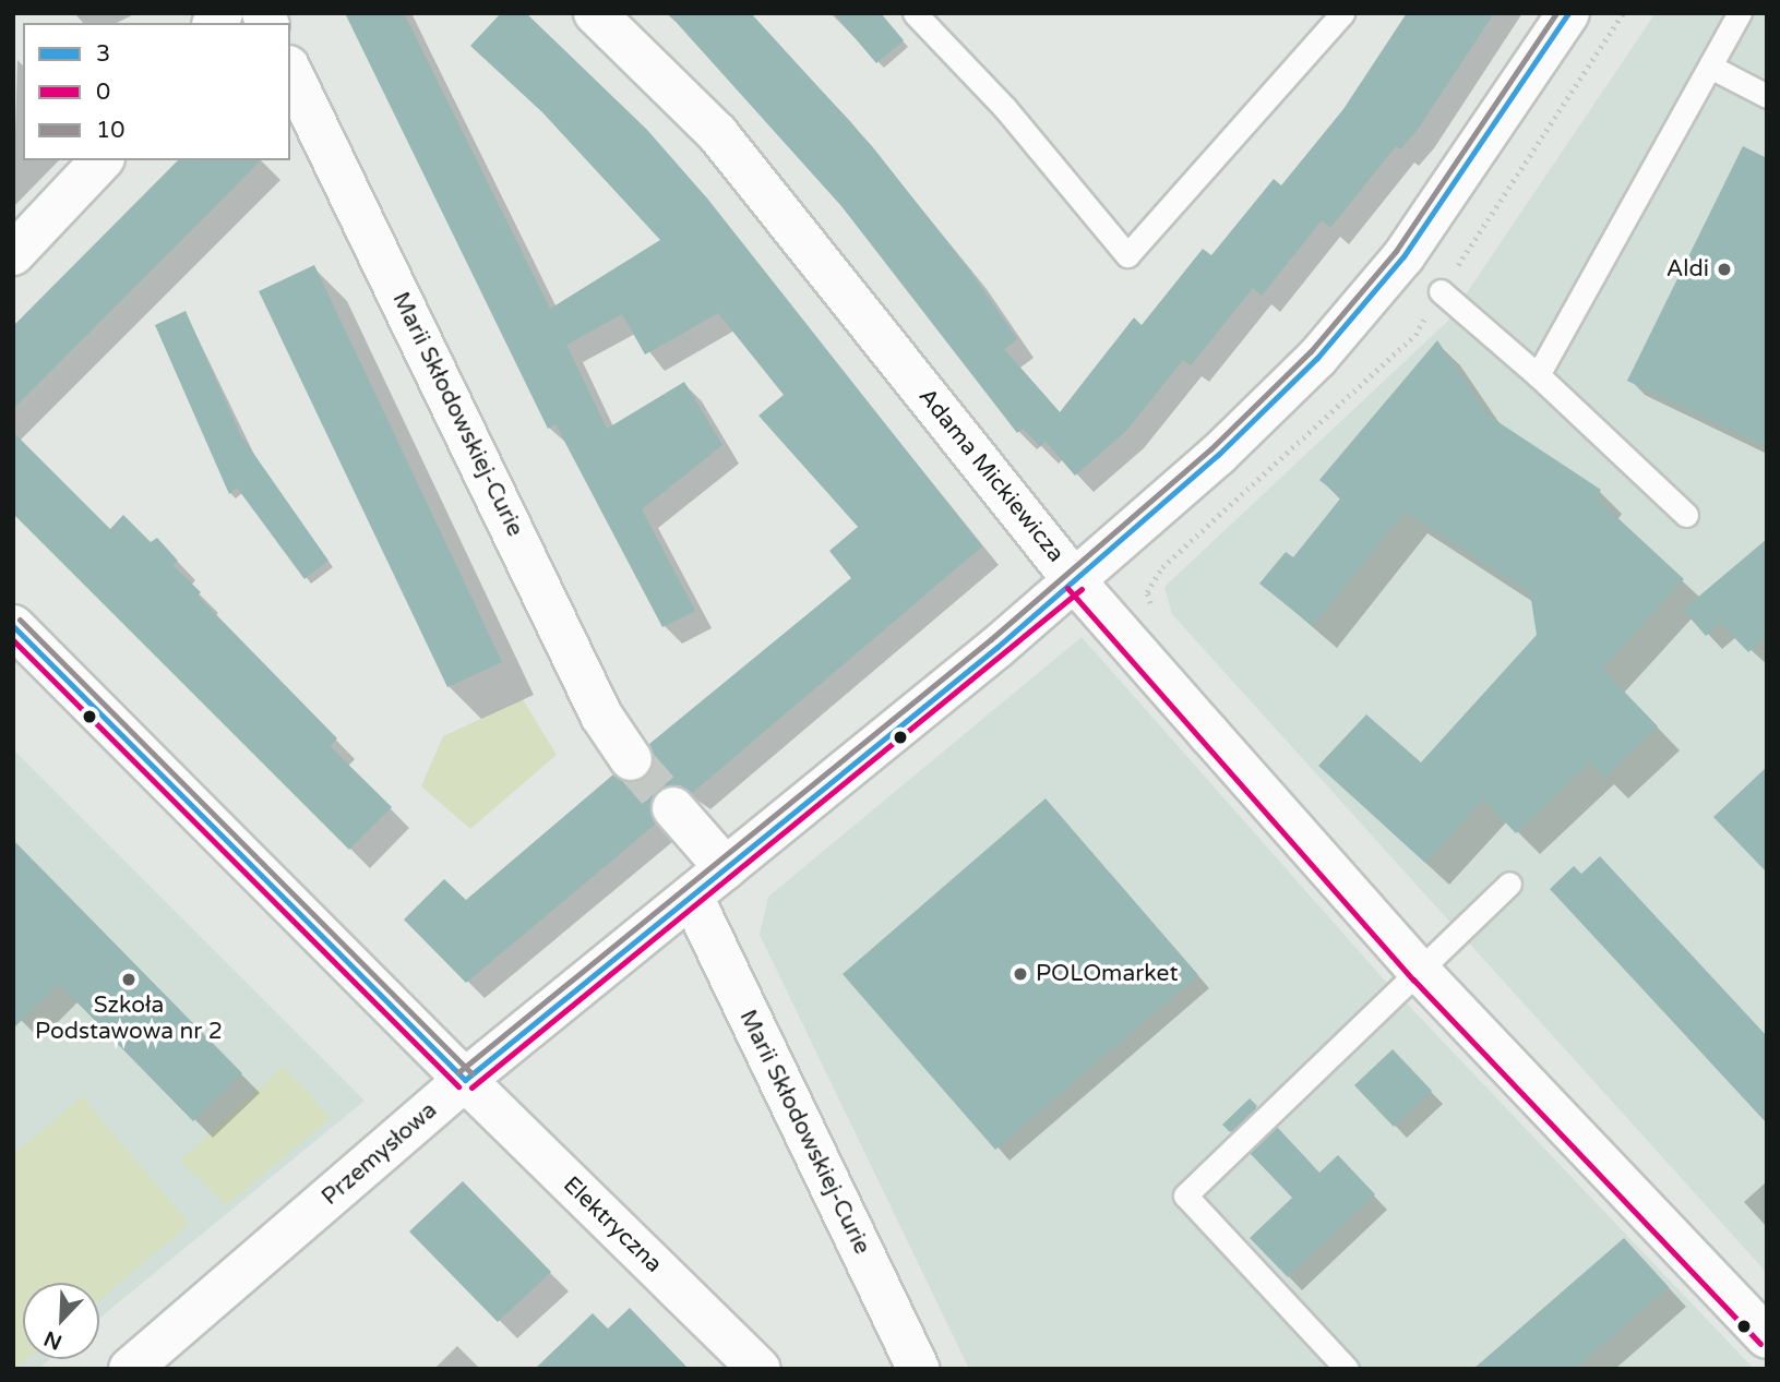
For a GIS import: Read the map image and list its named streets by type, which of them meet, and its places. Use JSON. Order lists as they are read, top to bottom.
{
  "streets": {
    "street": [
      "Marii Skłodowskiej-Curie",
      "Adama Mickiewicza",
      "Przemysłowa",
      "Elektryczna"
    ]
  },
  "crossings": [
    ["Marii Skłodowskiej-Curie", "Przemysłowa"],
    ["Adama Mickiewicza", "Przemysłowa"],
    ["Przemysłowa", "Elektryczna"]
  ],
  "places": ["Aldi", "POLOmarket", "Szkoła Podstawowa nr 2"],
  "lines": ["transit line 3", "transit line 10", "transit line 0"],
  "legend": ["3", "0", "10"],
  "north": "bottom left"
}
